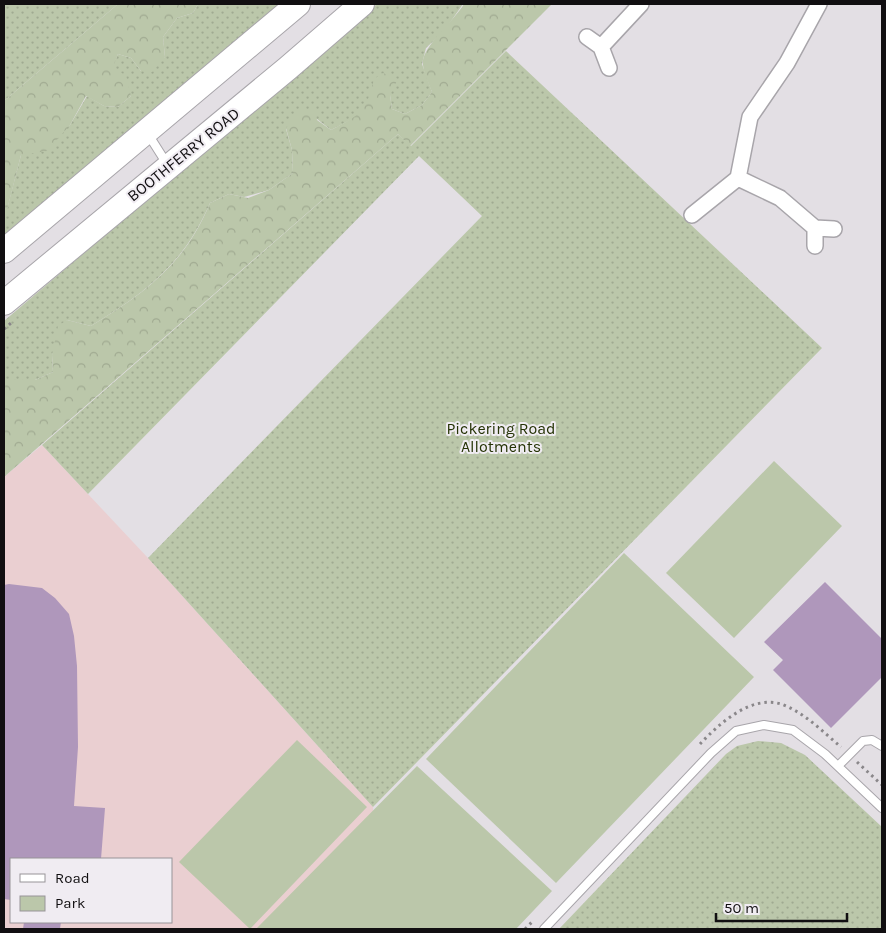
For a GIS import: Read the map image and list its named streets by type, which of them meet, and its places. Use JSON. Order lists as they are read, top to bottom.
{
  "streets": {
    "main road": ["BOOTHFERRY ROAD"]
  },
  "parks": ["Pickering Road Allotments"],
  "legend": ["Road", "Park"],
  "scale_bar": "50 m"
}
